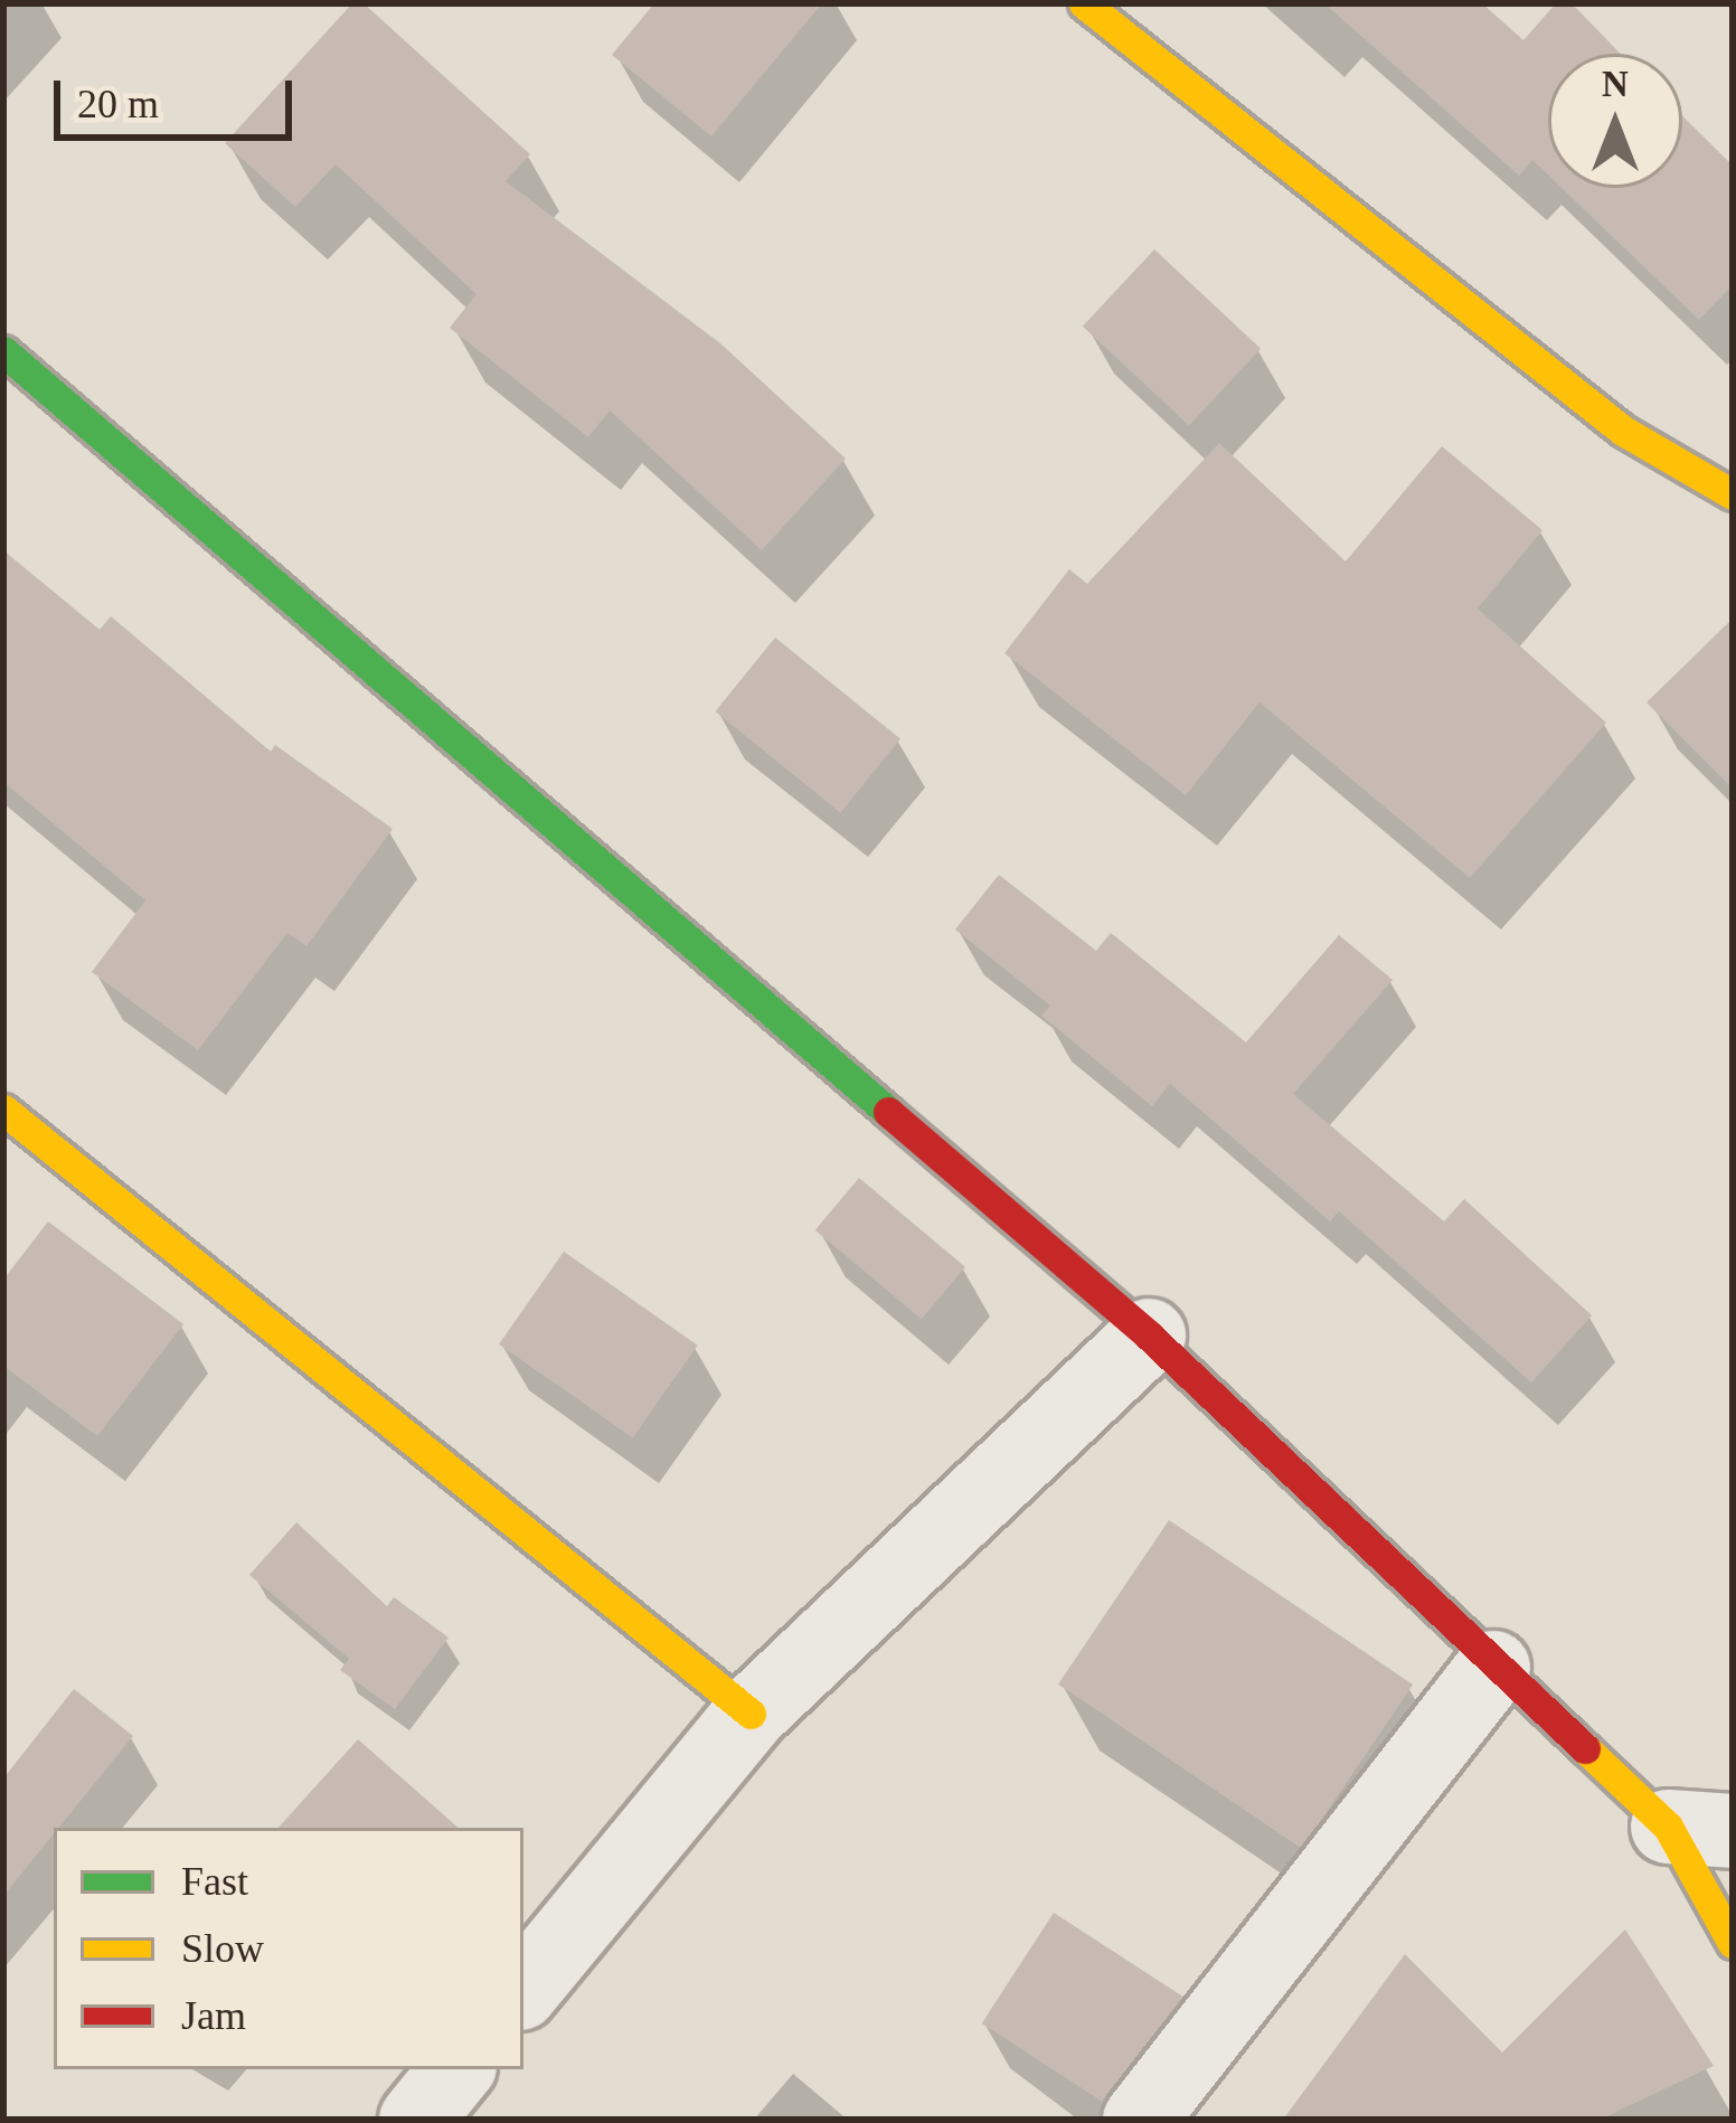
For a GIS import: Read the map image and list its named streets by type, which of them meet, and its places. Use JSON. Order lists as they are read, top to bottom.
{
  "legend": ["Fast", "Slow", "Jam"],
  "scale_bar": "20 m",
  "north": "top"
}
